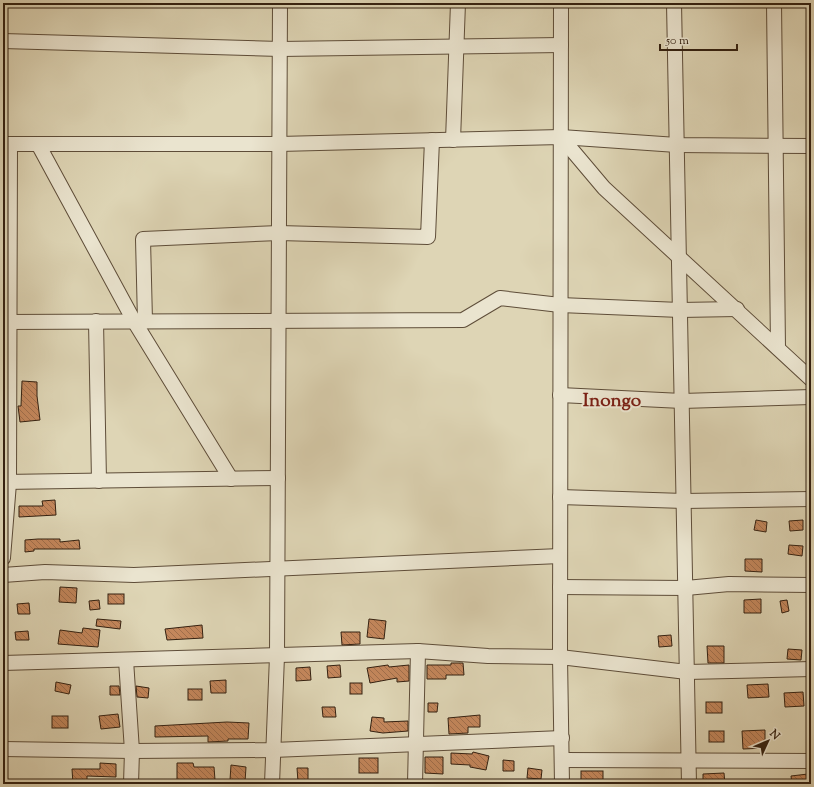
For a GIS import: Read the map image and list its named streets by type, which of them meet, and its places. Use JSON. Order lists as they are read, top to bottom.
{
  "districts": ["Inongo"],
  "scale_bar": "50 m",
  "north": "top right"
}
